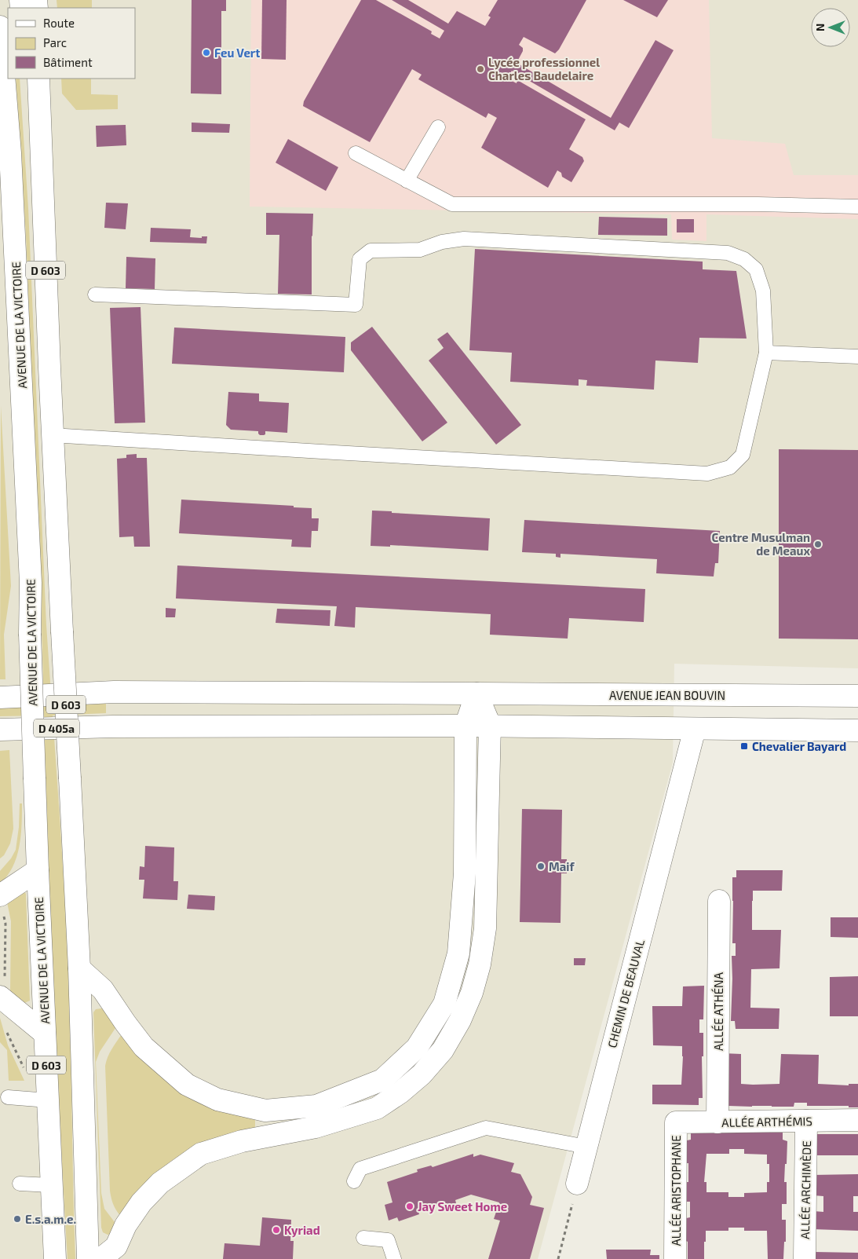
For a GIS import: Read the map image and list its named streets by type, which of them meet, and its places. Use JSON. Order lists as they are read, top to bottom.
{
  "streets": {
    "main road": [
      "D 603",
      "AVENUE DE LA VICTOIRE",
      "AVENUE JEAN BOUVIN",
      "D 405a",
      "CHEMIN DE BEAUVAL",
      "ALLÉE ATHÉNA",
      "ALLÉE ARTHÉMIS",
      "ALLÉE ARCHIMÈDE",
      "ALLÉE ARISTOPHANE"
    ]
  },
  "crossings": [
    ["ALLÉE ATHÉNA", "ALLÉE ARTHÉMIS"],
    ["ALLÉE ARTHÉMIS", "ALLÉE ARCHIMÈDE"],
    ["ALLÉE ARTHÉMIS", "ALLÉE ARISTOPHANE"]
  ],
  "places": {
    "other": [
      "Feu Vert",
      "Lycée professionnel Charles Baudelaire",
      "Centre Musulman de Meaux",
      "Maif",
      "Jay Sweet Home",
      "E.s.a.m.e.",
      "Kyriad"
    ],
    "transit": ["Chevalier Bayard"]
  },
  "legend": ["Route", "Parc", "Bâtiment"],
  "north": "left"
}
